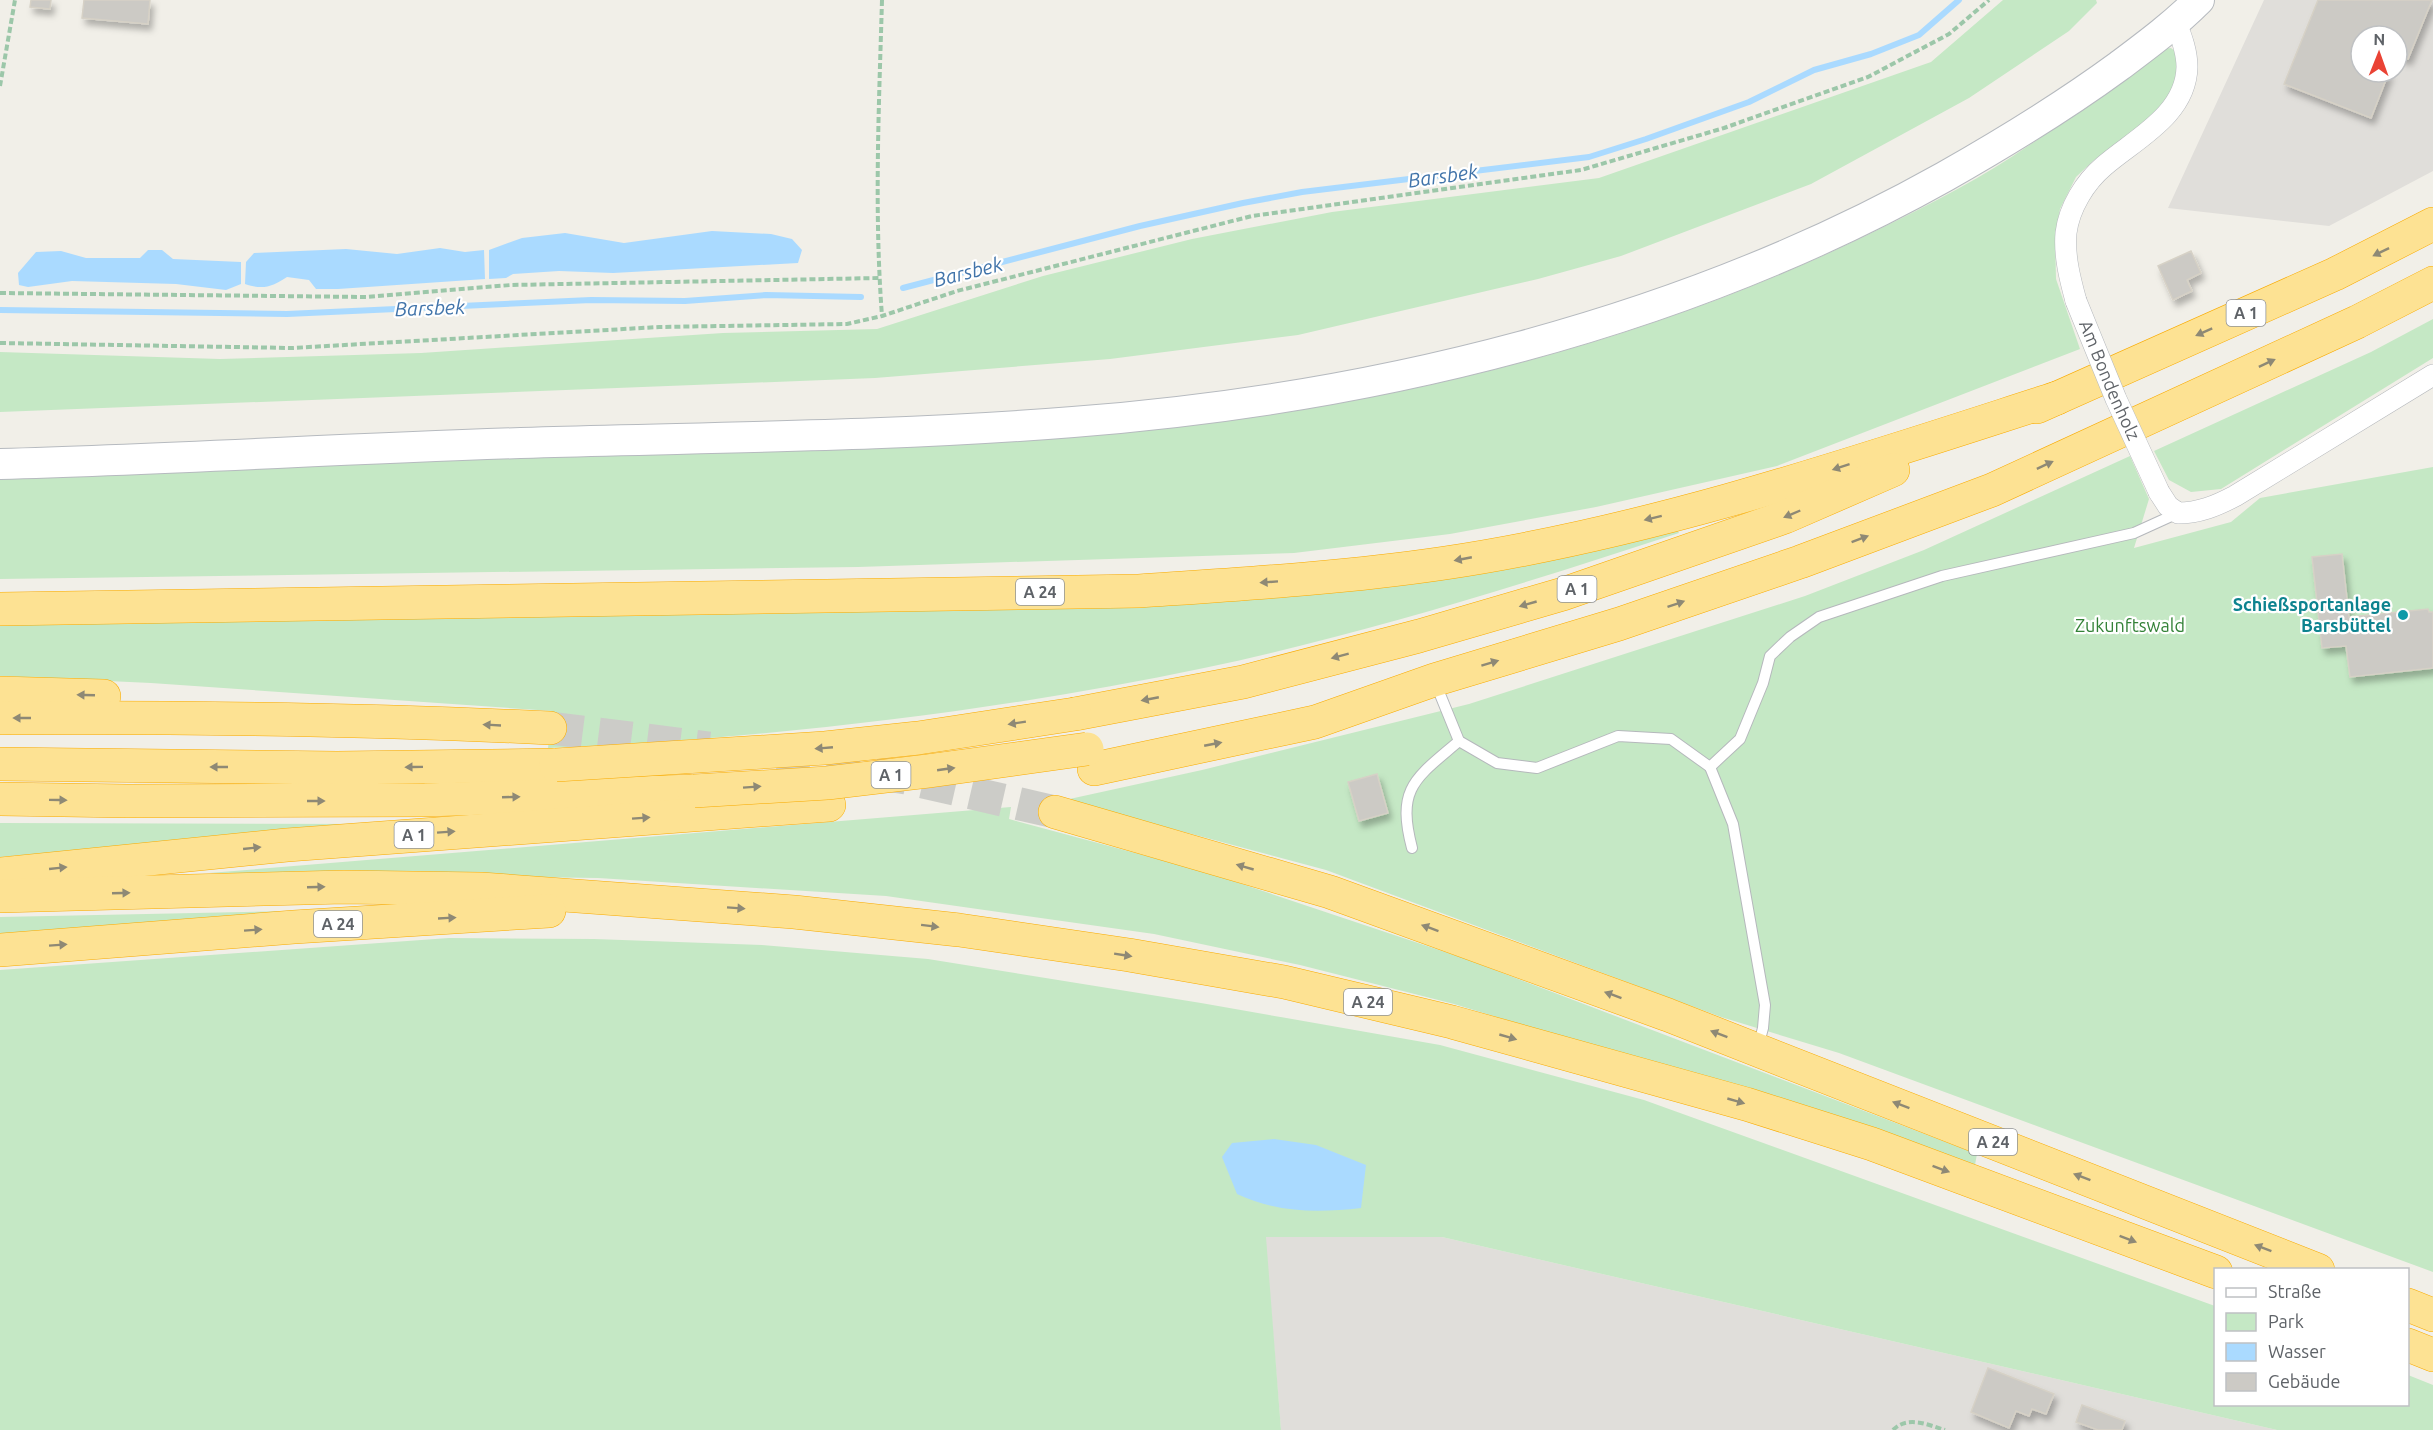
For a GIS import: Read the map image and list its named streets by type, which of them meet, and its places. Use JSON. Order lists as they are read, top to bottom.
{
  "streets": {
    "highway": ["A 1", "A 24"],
    "street": ["Am Bondenholz"]
  },
  "crossings": [
    ["A 1", "A 24"]
  ],
  "water": ["Barsbek"],
  "parks": ["Zukunftswald"],
  "places": ["Schießsportanlage Barsbüttel"],
  "legend": [
    "Straße",
    "Park",
    "Wasser",
    "Gebäude"
  ],
  "north": "top"
}
